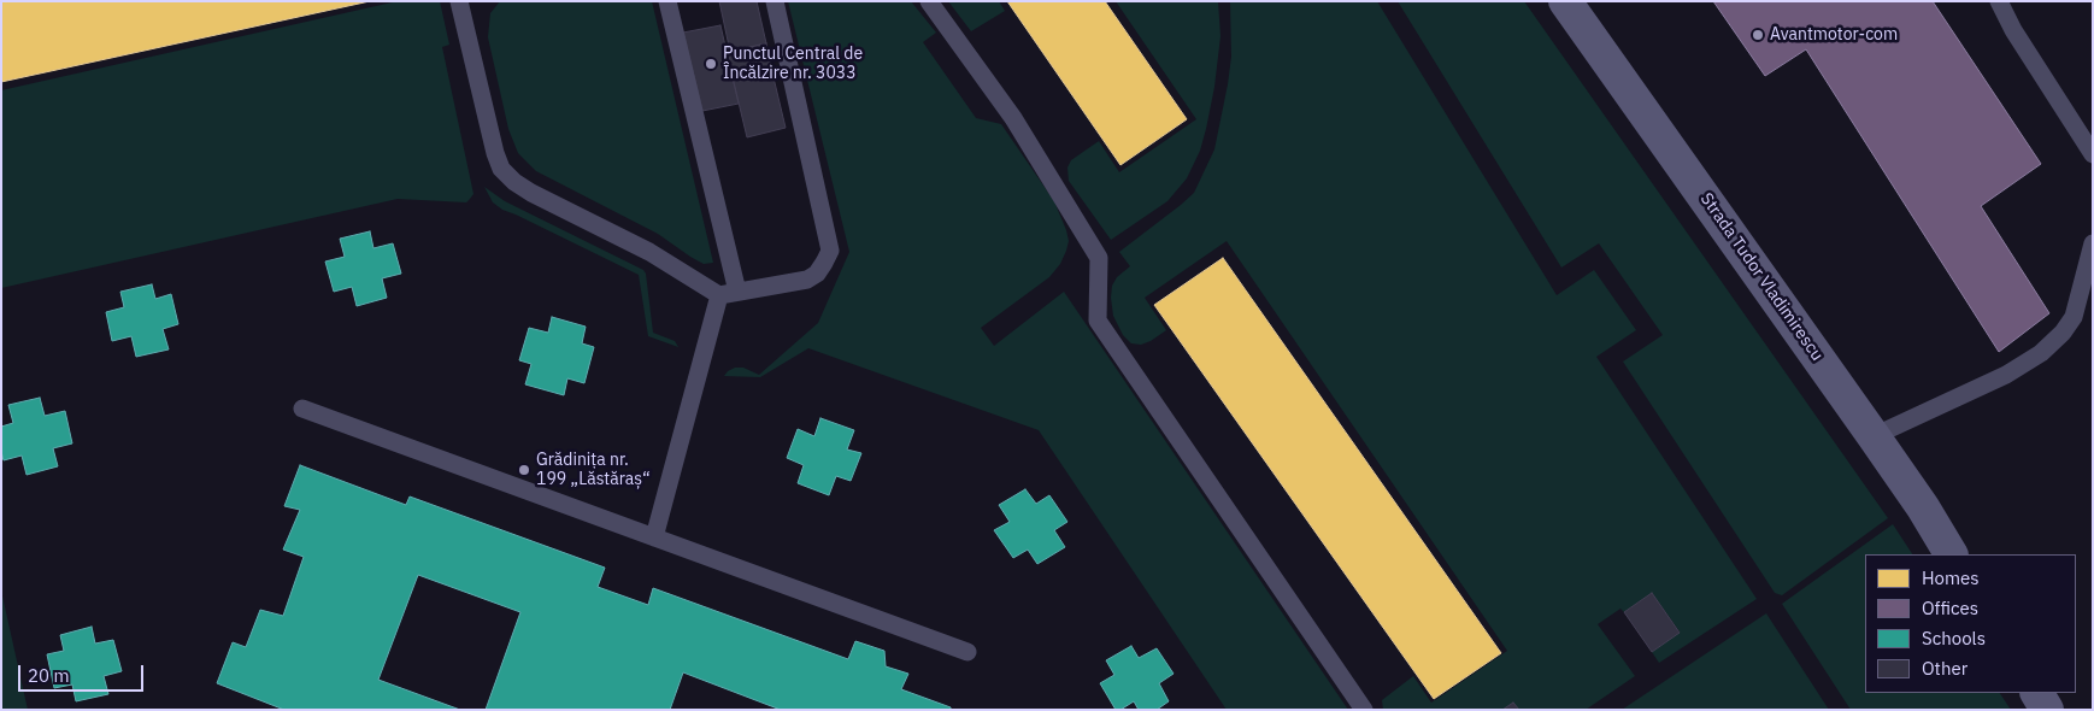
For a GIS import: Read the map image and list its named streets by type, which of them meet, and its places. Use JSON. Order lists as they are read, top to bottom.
{
  "streets": {
    "main road": ["Strada Tudor Vladimirescu"]
  },
  "places": ["Avantmotor-com", "Punctul Central de Încălzire nr. 3033", "Grădinița nr. 199 „Lăstăraș“"],
  "legend": [
    "Homes",
    "Offices",
    "Schools",
    "Other"
  ],
  "scale_bar": "20 m"
}
